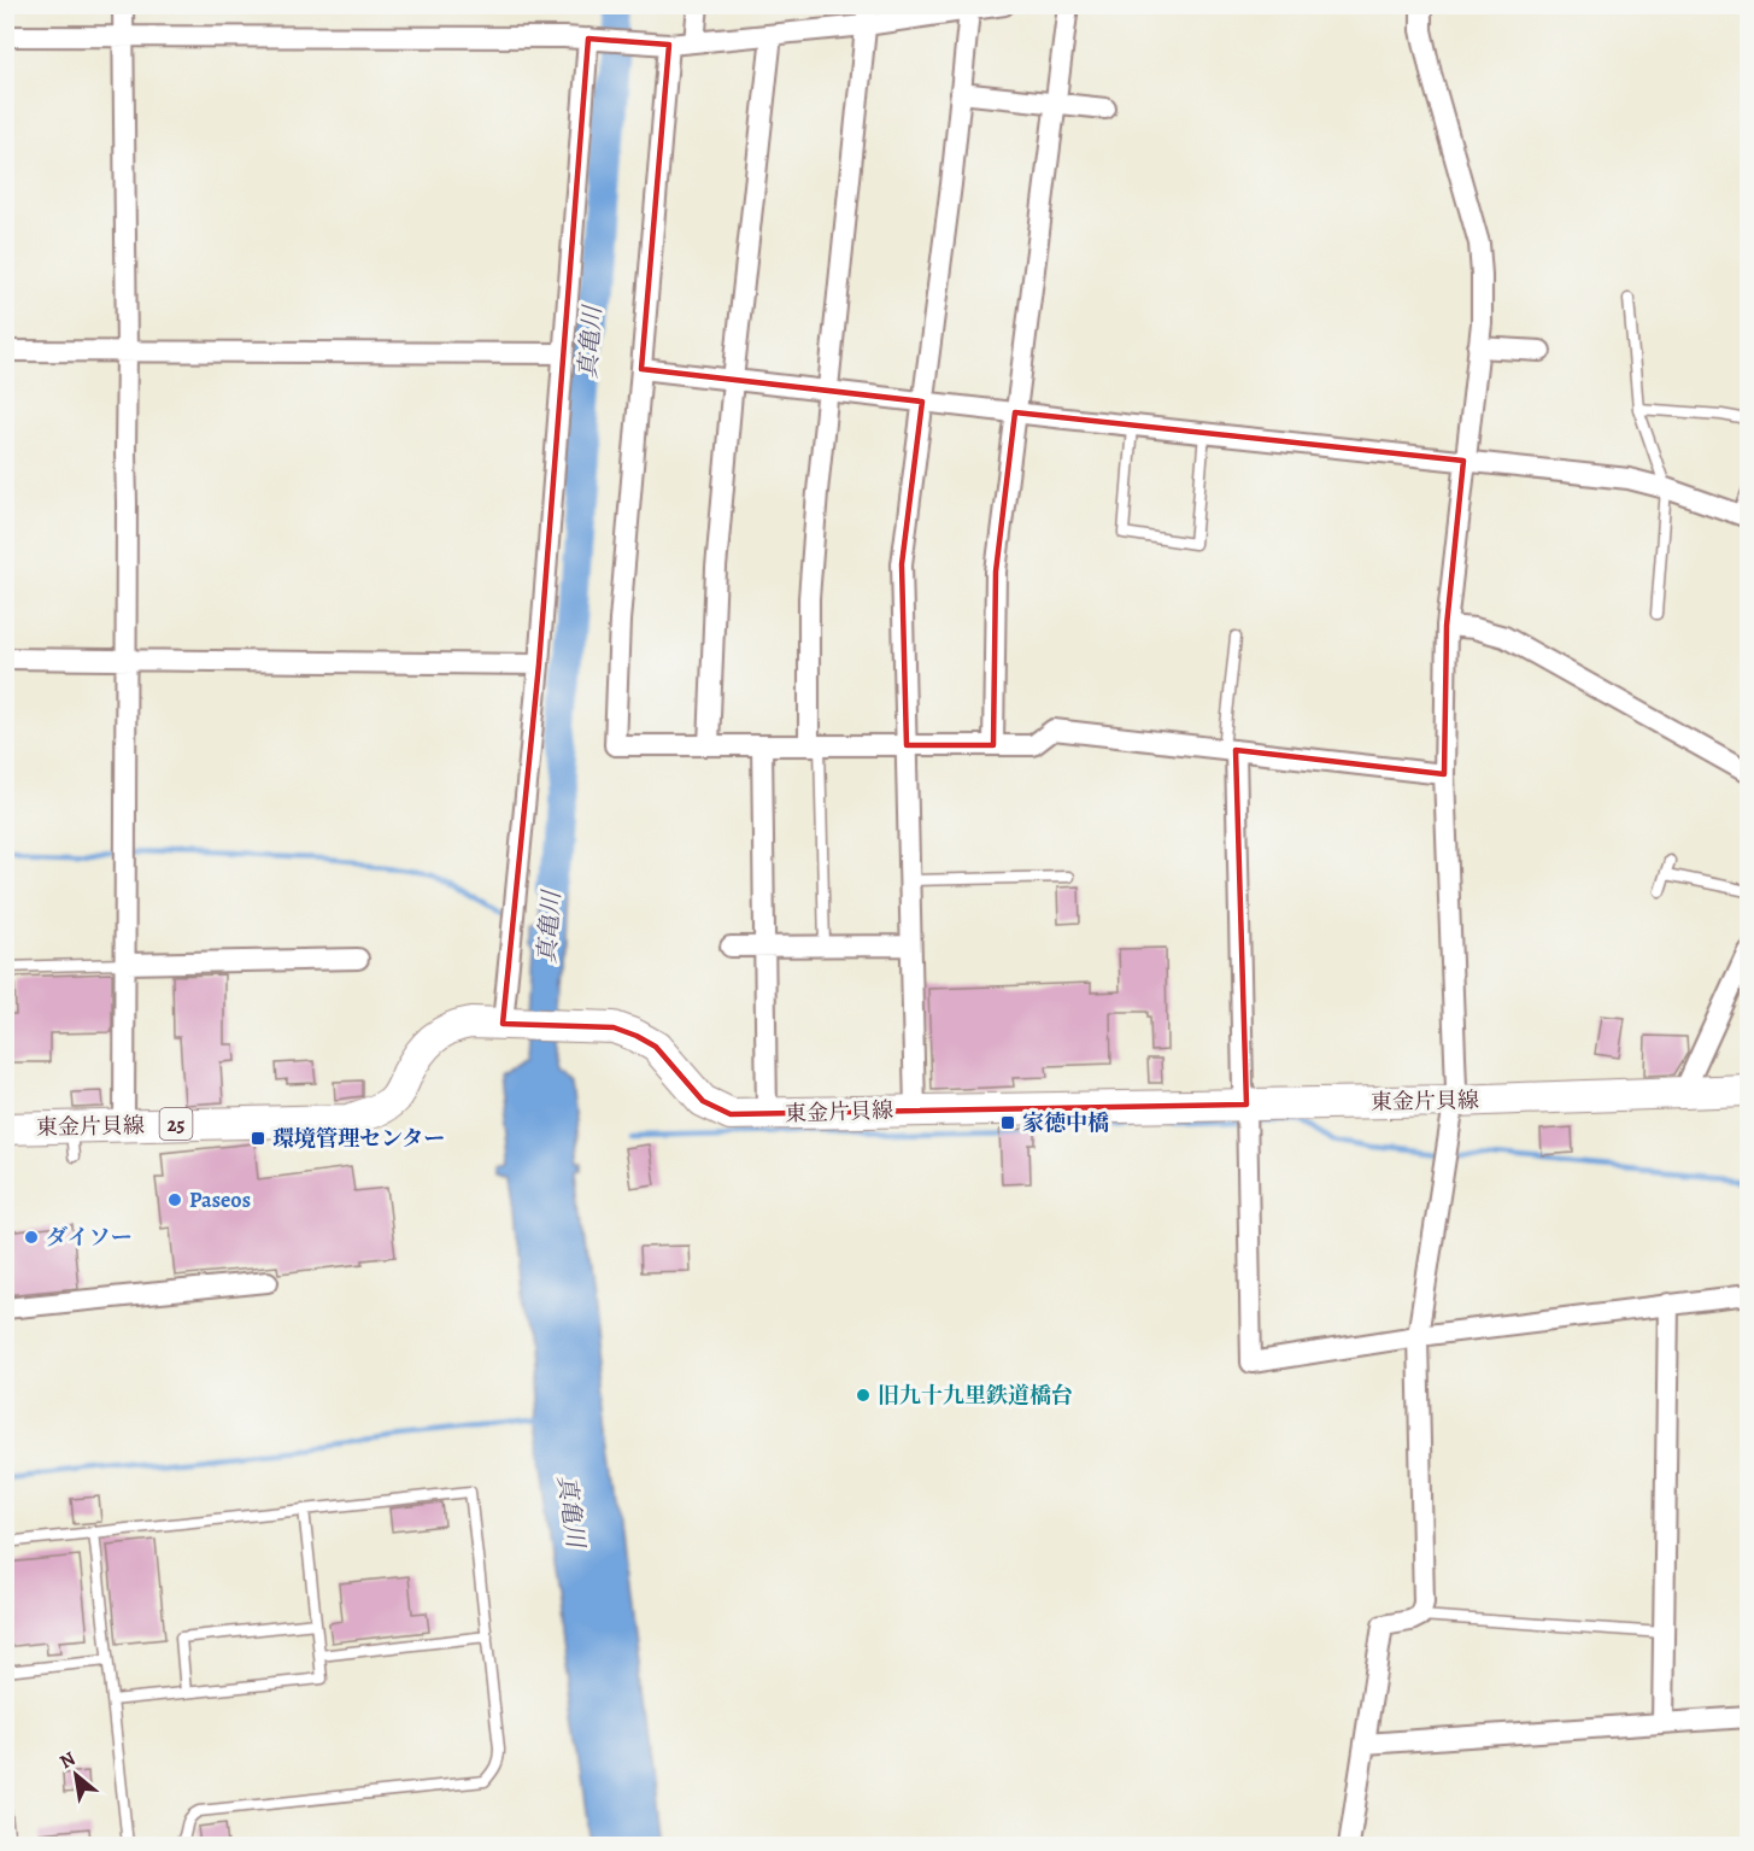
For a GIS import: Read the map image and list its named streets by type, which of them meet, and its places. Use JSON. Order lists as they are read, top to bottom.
{
  "streets": {
    "main road": ["東金片貝線", "25"]
  },
  "water": ["真亀川"],
  "places": {
    "transit": ["家徳中橋", "環境管理センター"],
    "other": ["Paseos", "ダイソー", "旧九十九里鉄道橋台"]
  },
  "north": "top left"
}
